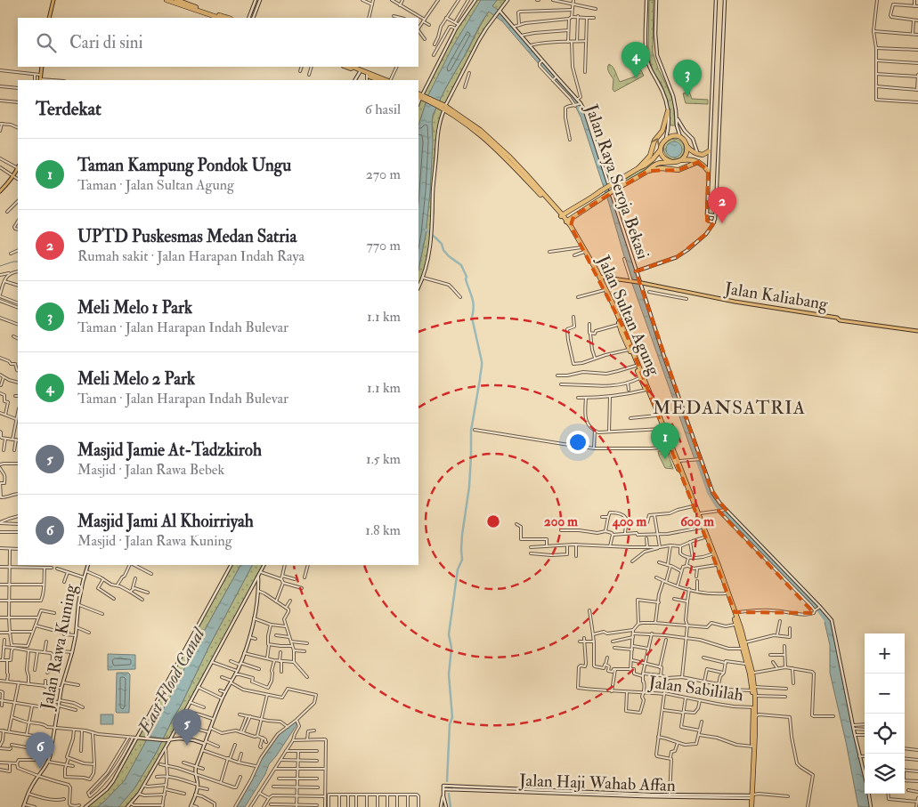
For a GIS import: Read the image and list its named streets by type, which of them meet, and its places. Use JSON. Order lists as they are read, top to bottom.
{
  "streets": {
    "highway": ["Jalan Sultan Agung"],
    "main road": ["Jalan Kaliabang"],
    "street": [
      "Jalan Raya Seroja Bekasi",
      "Jalan Rawa Kuning",
      "Jalan Sabililah",
      "Jalan Haji Wahab Affan"
    ]
  },
  "crossings": [
    ["Jalan Raya Seroja Bekasi", "Jalan Kaliabang"],
    ["Jalan Kaliabang", "Jalan Sultan Agung"],
    ["Jalan Sultan Agung", "Jalan Sabililah"],
    ["Jalan Sultan Agung", "Jalan Haji Wahab Affan"]
  ],
  "districts": ["MEDANSATRIA"],
  "water": ["East Flood Canal"],
  "page": {
    "search": "Cari di sini",
    "pins": [
      "4",
      "3",
      "2",
      "1",
      "5",
      "6"
    ],
    "heading": ["Terdekat", "6 hasil"],
    "list": [
      {
        "mark": "1",
        "name": "Taman Kampung Pondok Ungu",
        "note": "Taman · Jalan Sultan Agung",
        "value": "270 m"
      },
      {
        "mark": "2",
        "name": "UPTD Puskesmas Medan Satria",
        "note": "Rumah sakit · Jalan Harapan Indah Raya",
        "value": "770 m"
      },
      {
        "mark": "3",
        "name": "Meli Melo 1 Park",
        "note": "Taman · Jalan Harapan Indah Bulevar",
        "value": "1.1 km"
      },
      {
        "mark": "4",
        "name": "Meli Melo 2 Park",
        "note": "Taman · Jalan Harapan Indah Bulevar",
        "value": "1.1 km"
      },
      {
        "mark": "5",
        "name": "Masjid Jamie At-Tadzkiroh",
        "note": "Masjid · Jalan Rawa Bebek",
        "value": "1.5 km"
      },
      {
        "mark": "6",
        "name": "Masjid Jami Al Khoirriyah",
        "note": "Masjid · Jalan Rawa Kuning",
        "value": "1.8 km"
      }
    ],
    "map_buttons": ["+", "−"]
  },
  "rings": ["200 m", "400 m", "600 m"]
}
